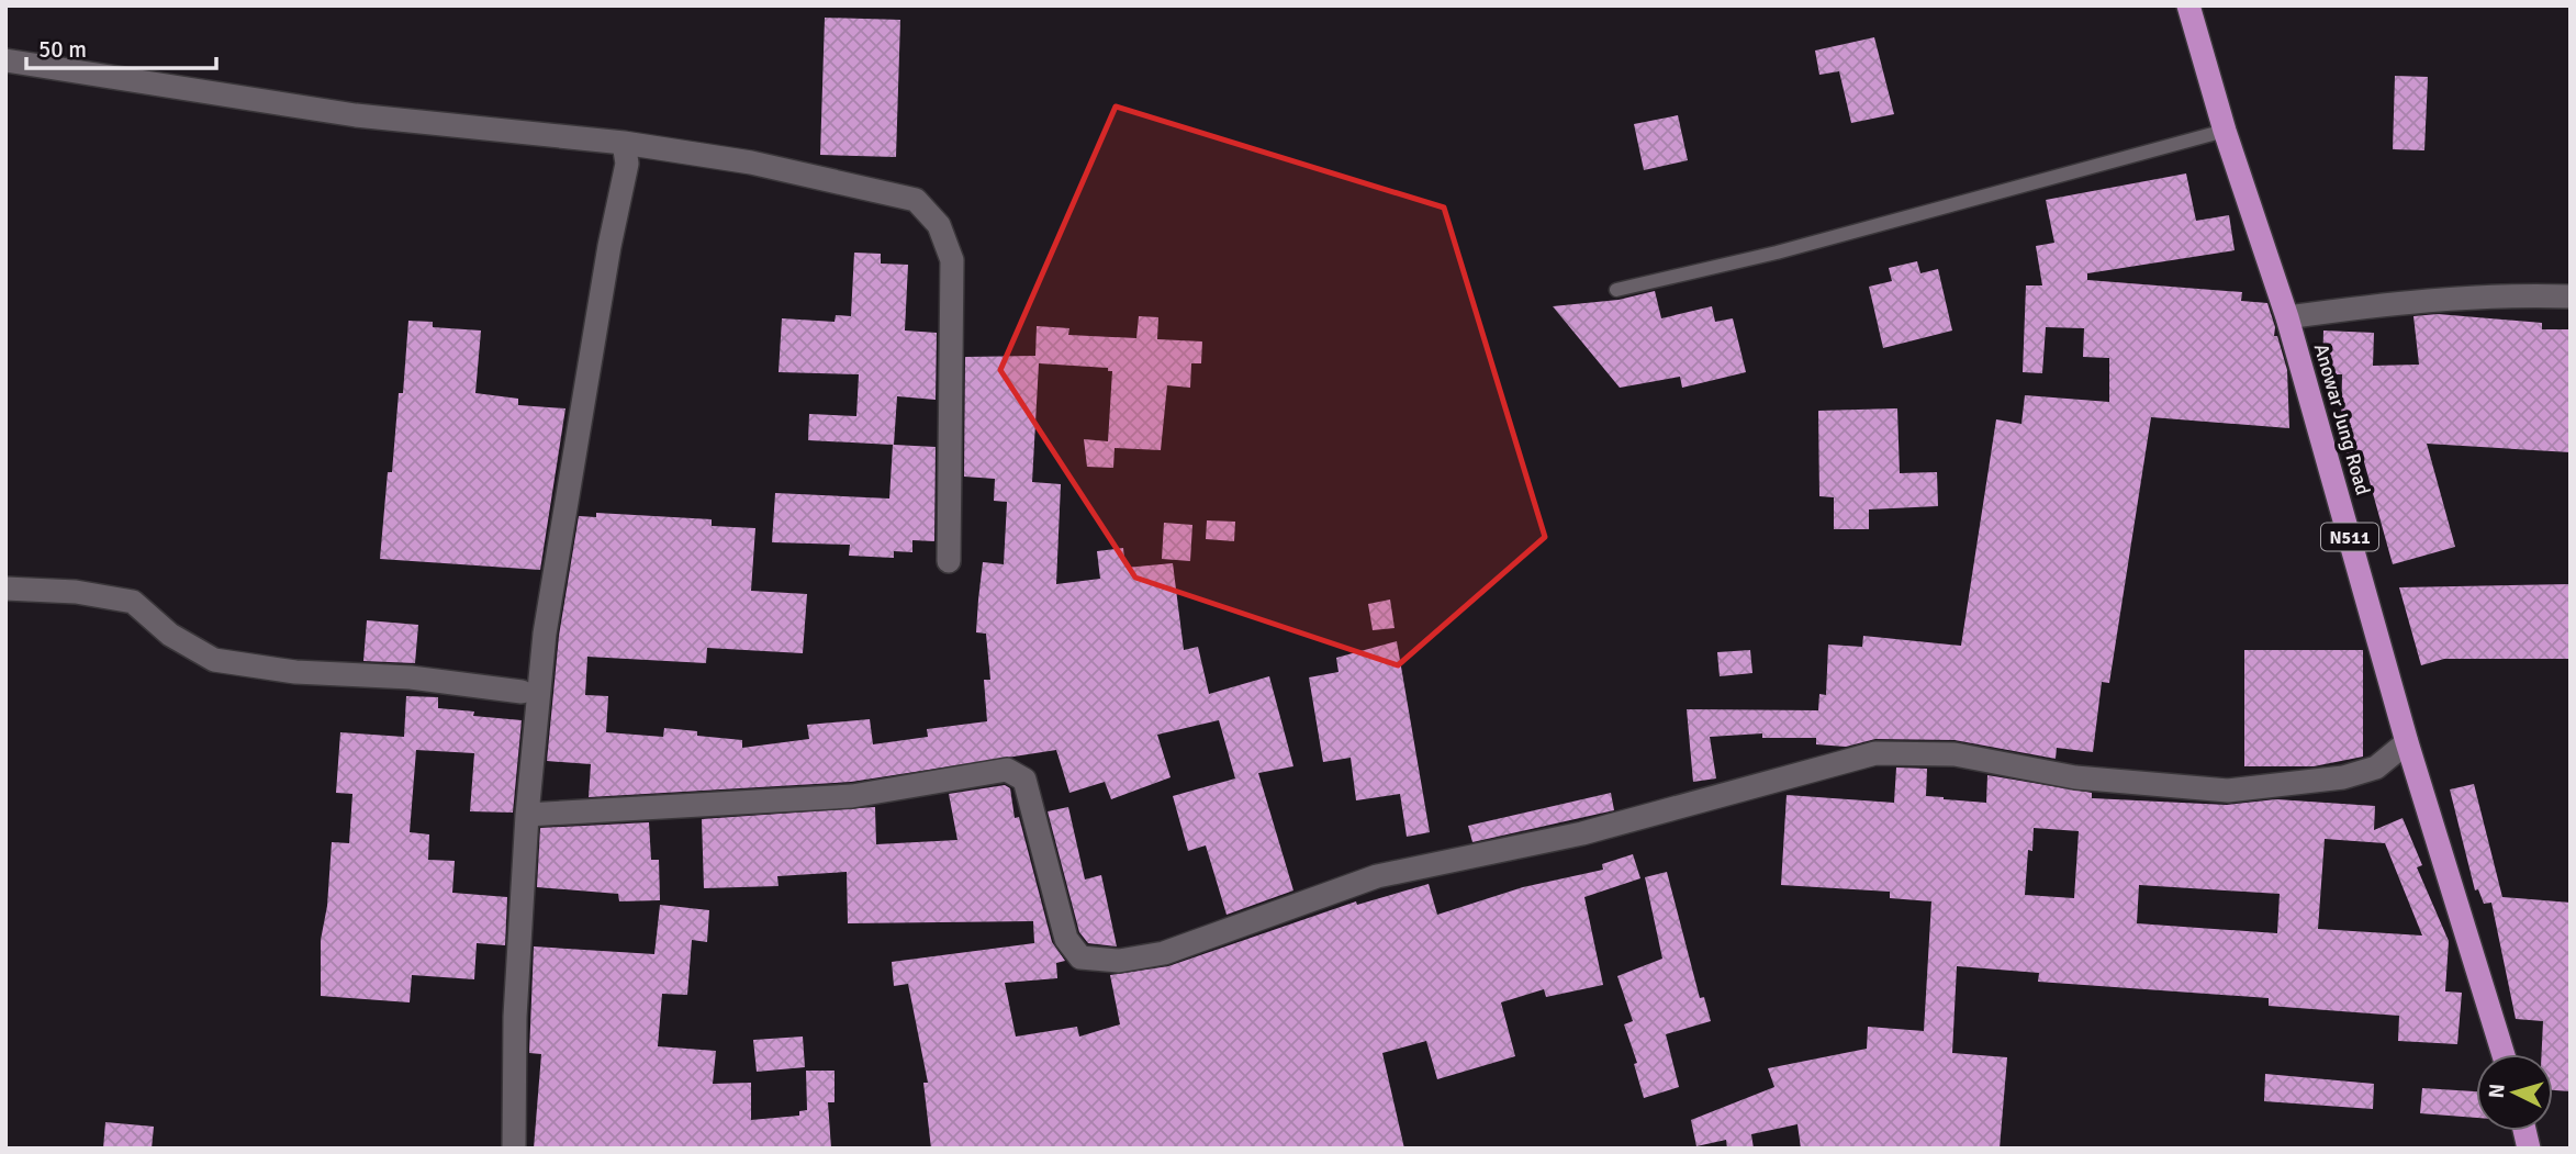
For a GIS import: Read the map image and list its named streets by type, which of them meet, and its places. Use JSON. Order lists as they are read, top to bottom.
{
  "streets": {
    "highway": ["Anowar Jung Road", "N511"]
  },
  "scale_bar": "50 m",
  "north": "left"
}
